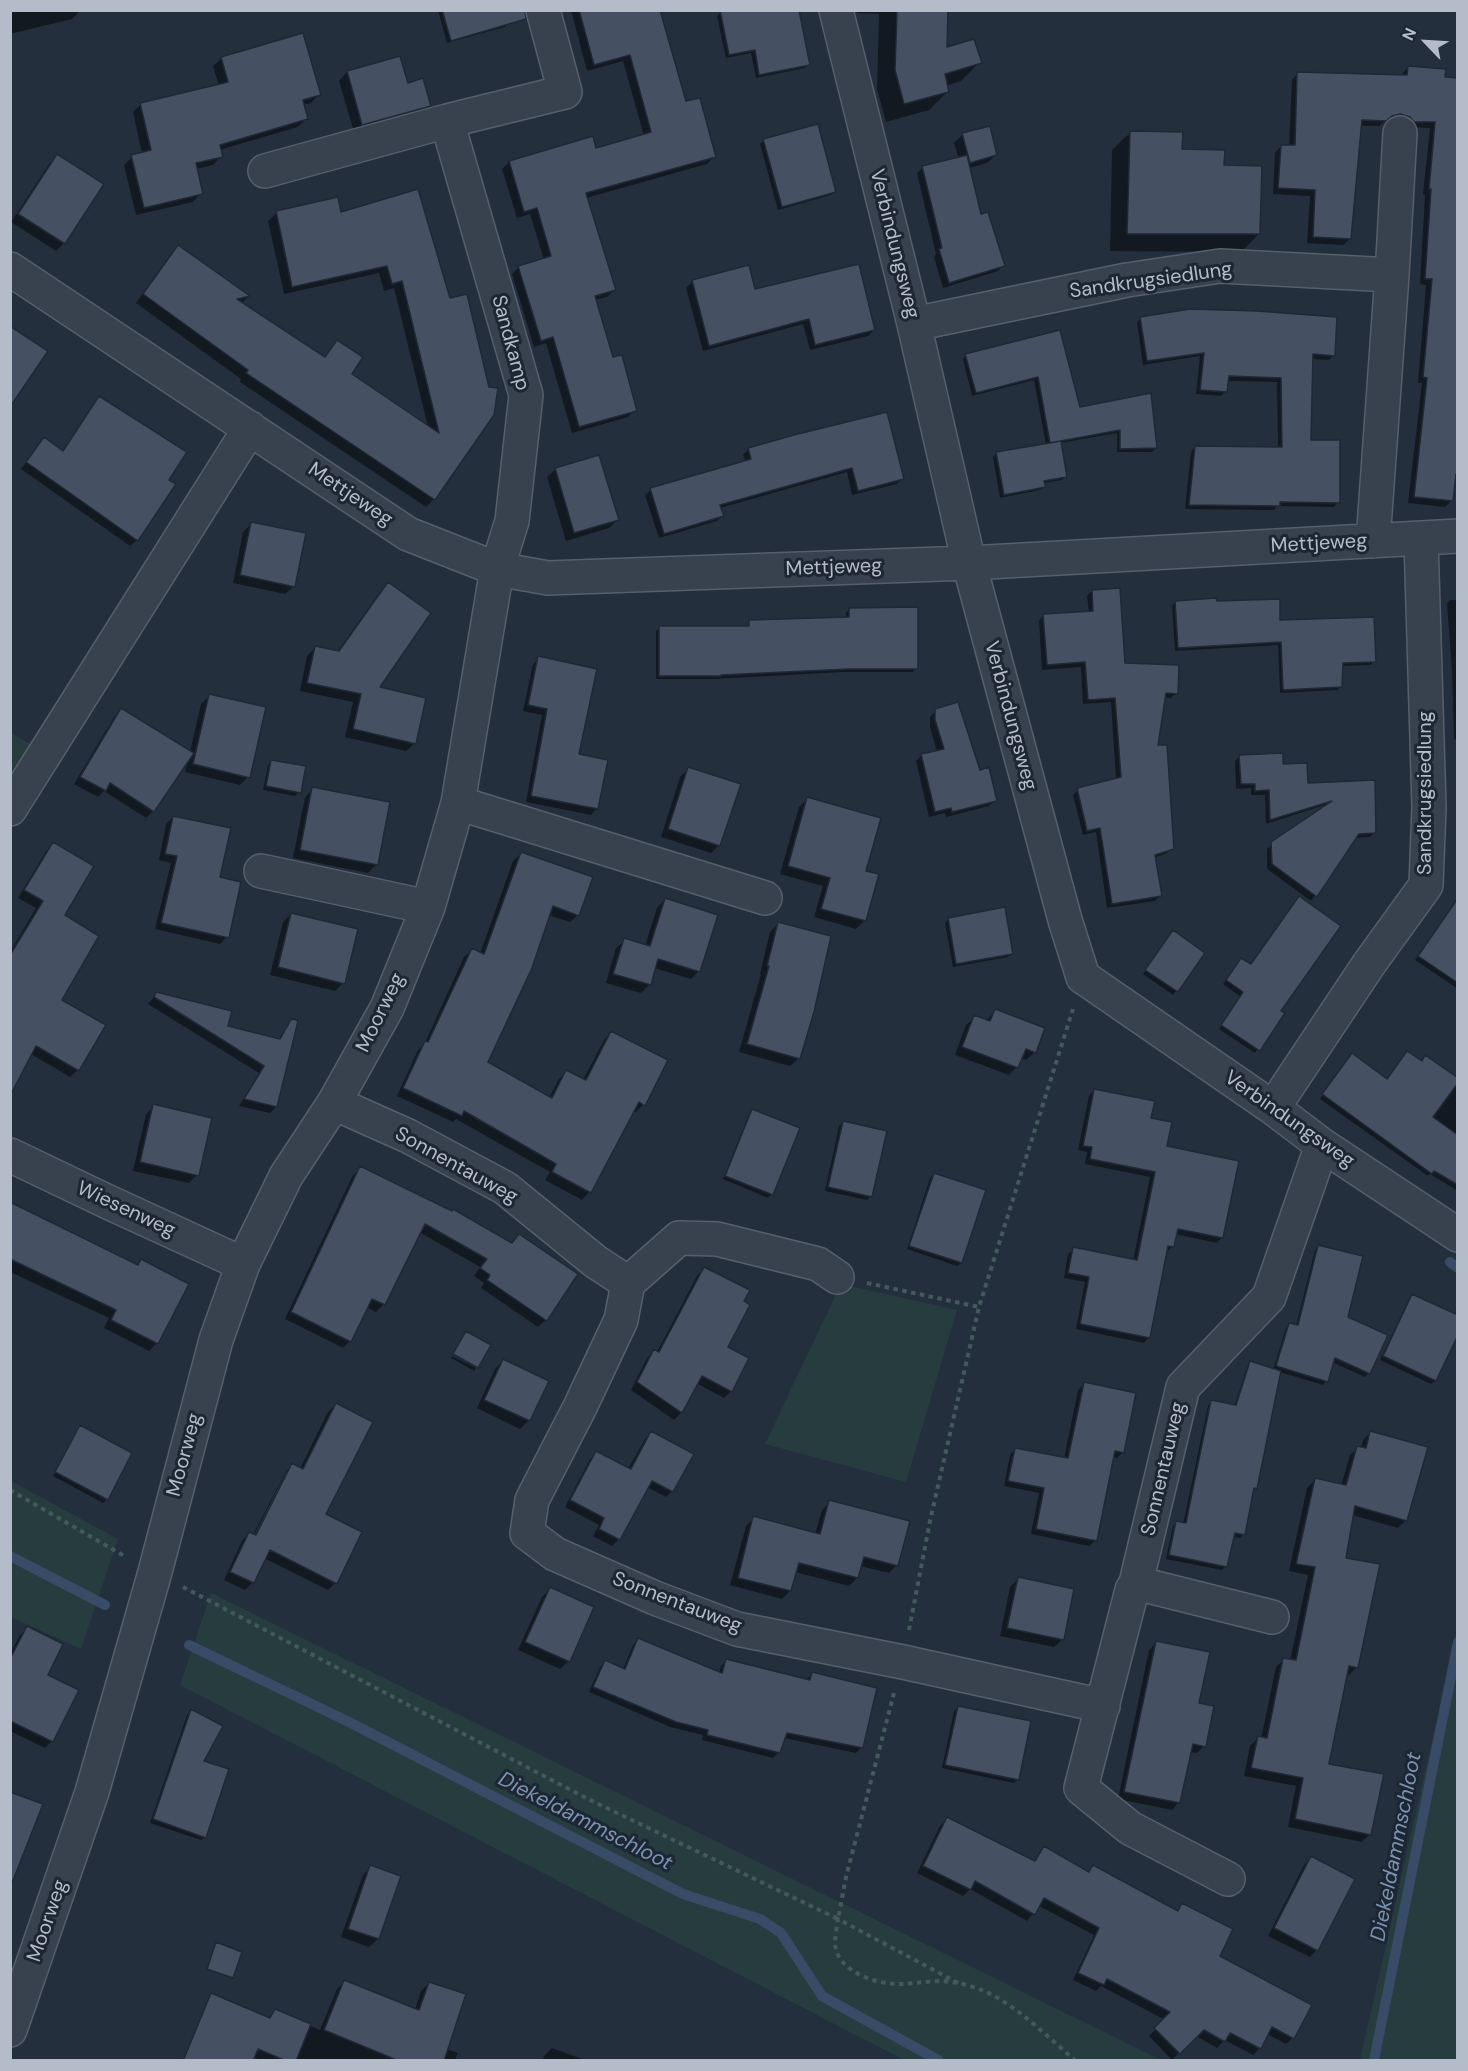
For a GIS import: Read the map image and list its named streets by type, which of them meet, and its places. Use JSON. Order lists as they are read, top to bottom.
{
  "streets": {
    "street": [
      "Verbindungsweg",
      "Sandkrugsiedlung",
      "Sandkamp",
      "Mettjeweg",
      "Moorweg",
      "Sonnentauweg",
      "Wiesenweg"
    ]
  },
  "crossings": [
    ["Verbindungsweg", "Sandkrugsiedlung"],
    ["Verbindungsweg", "Mettjeweg"],
    ["Verbindungsweg", "Sonnentauweg"],
    ["Sandkrugsiedlung", "Mettjeweg"],
    ["Sandkamp", "Mettjeweg"],
    ["Sandkamp", "Moorweg"],
    ["Mettjeweg", "Moorweg"],
    ["Moorweg", "Sonnentauweg"],
    ["Moorweg", "Wiesenweg"]
  ],
  "water": ["Diekeldammschloot"],
  "north": "top left"
}
